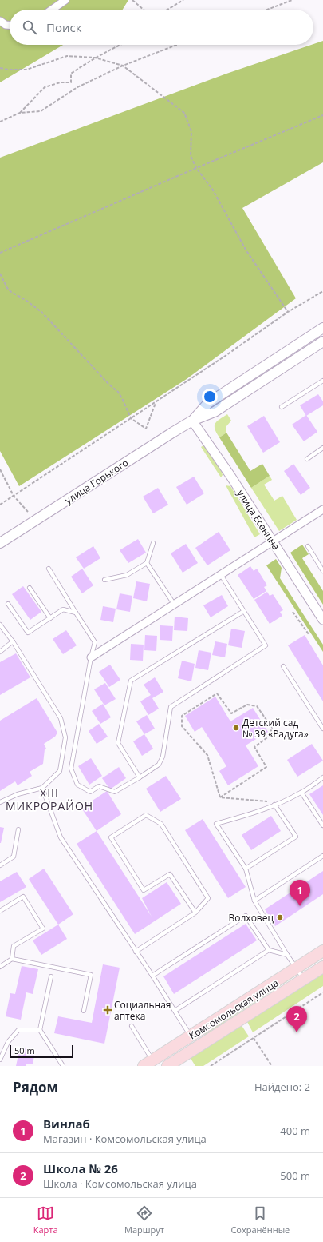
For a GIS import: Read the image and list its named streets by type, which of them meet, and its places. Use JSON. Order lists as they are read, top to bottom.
{
  "streets": {
    "main road": ["улица Горького", "Комсомольская улица"],
    "street": ["улица Есенина"]
  },
  "crossings": [
    ["улица Горького", "улица Есенина"]
  ],
  "districts": ["XIII МИКРОРАЙОН"],
  "places": {
    "other": ["Детский сад № 39 «Радуга»", "Волховец"],
    "health": ["Социальная аптека"]
  },
  "scale_bar": "50 m",
  "page": {
    "search": "Поиск",
    "pins": ["1", "2"],
    "scale": "50 m",
    "heading": ["Рядом", "Найдено: 2"],
    "list": [
      {
        "mark": "1",
        "name": "Винлаб",
        "note": "Магазин · Комсомольская улица",
        "value": "400 m"
      },
      {
        "mark": "2",
        "name": "Школа № 26",
        "note": "Школа · Комсомольская улица",
        "value": "500 m"
      }
    ],
    "nav": ["Карта", "Маршрут", "Сохранённые"]
  }
}
